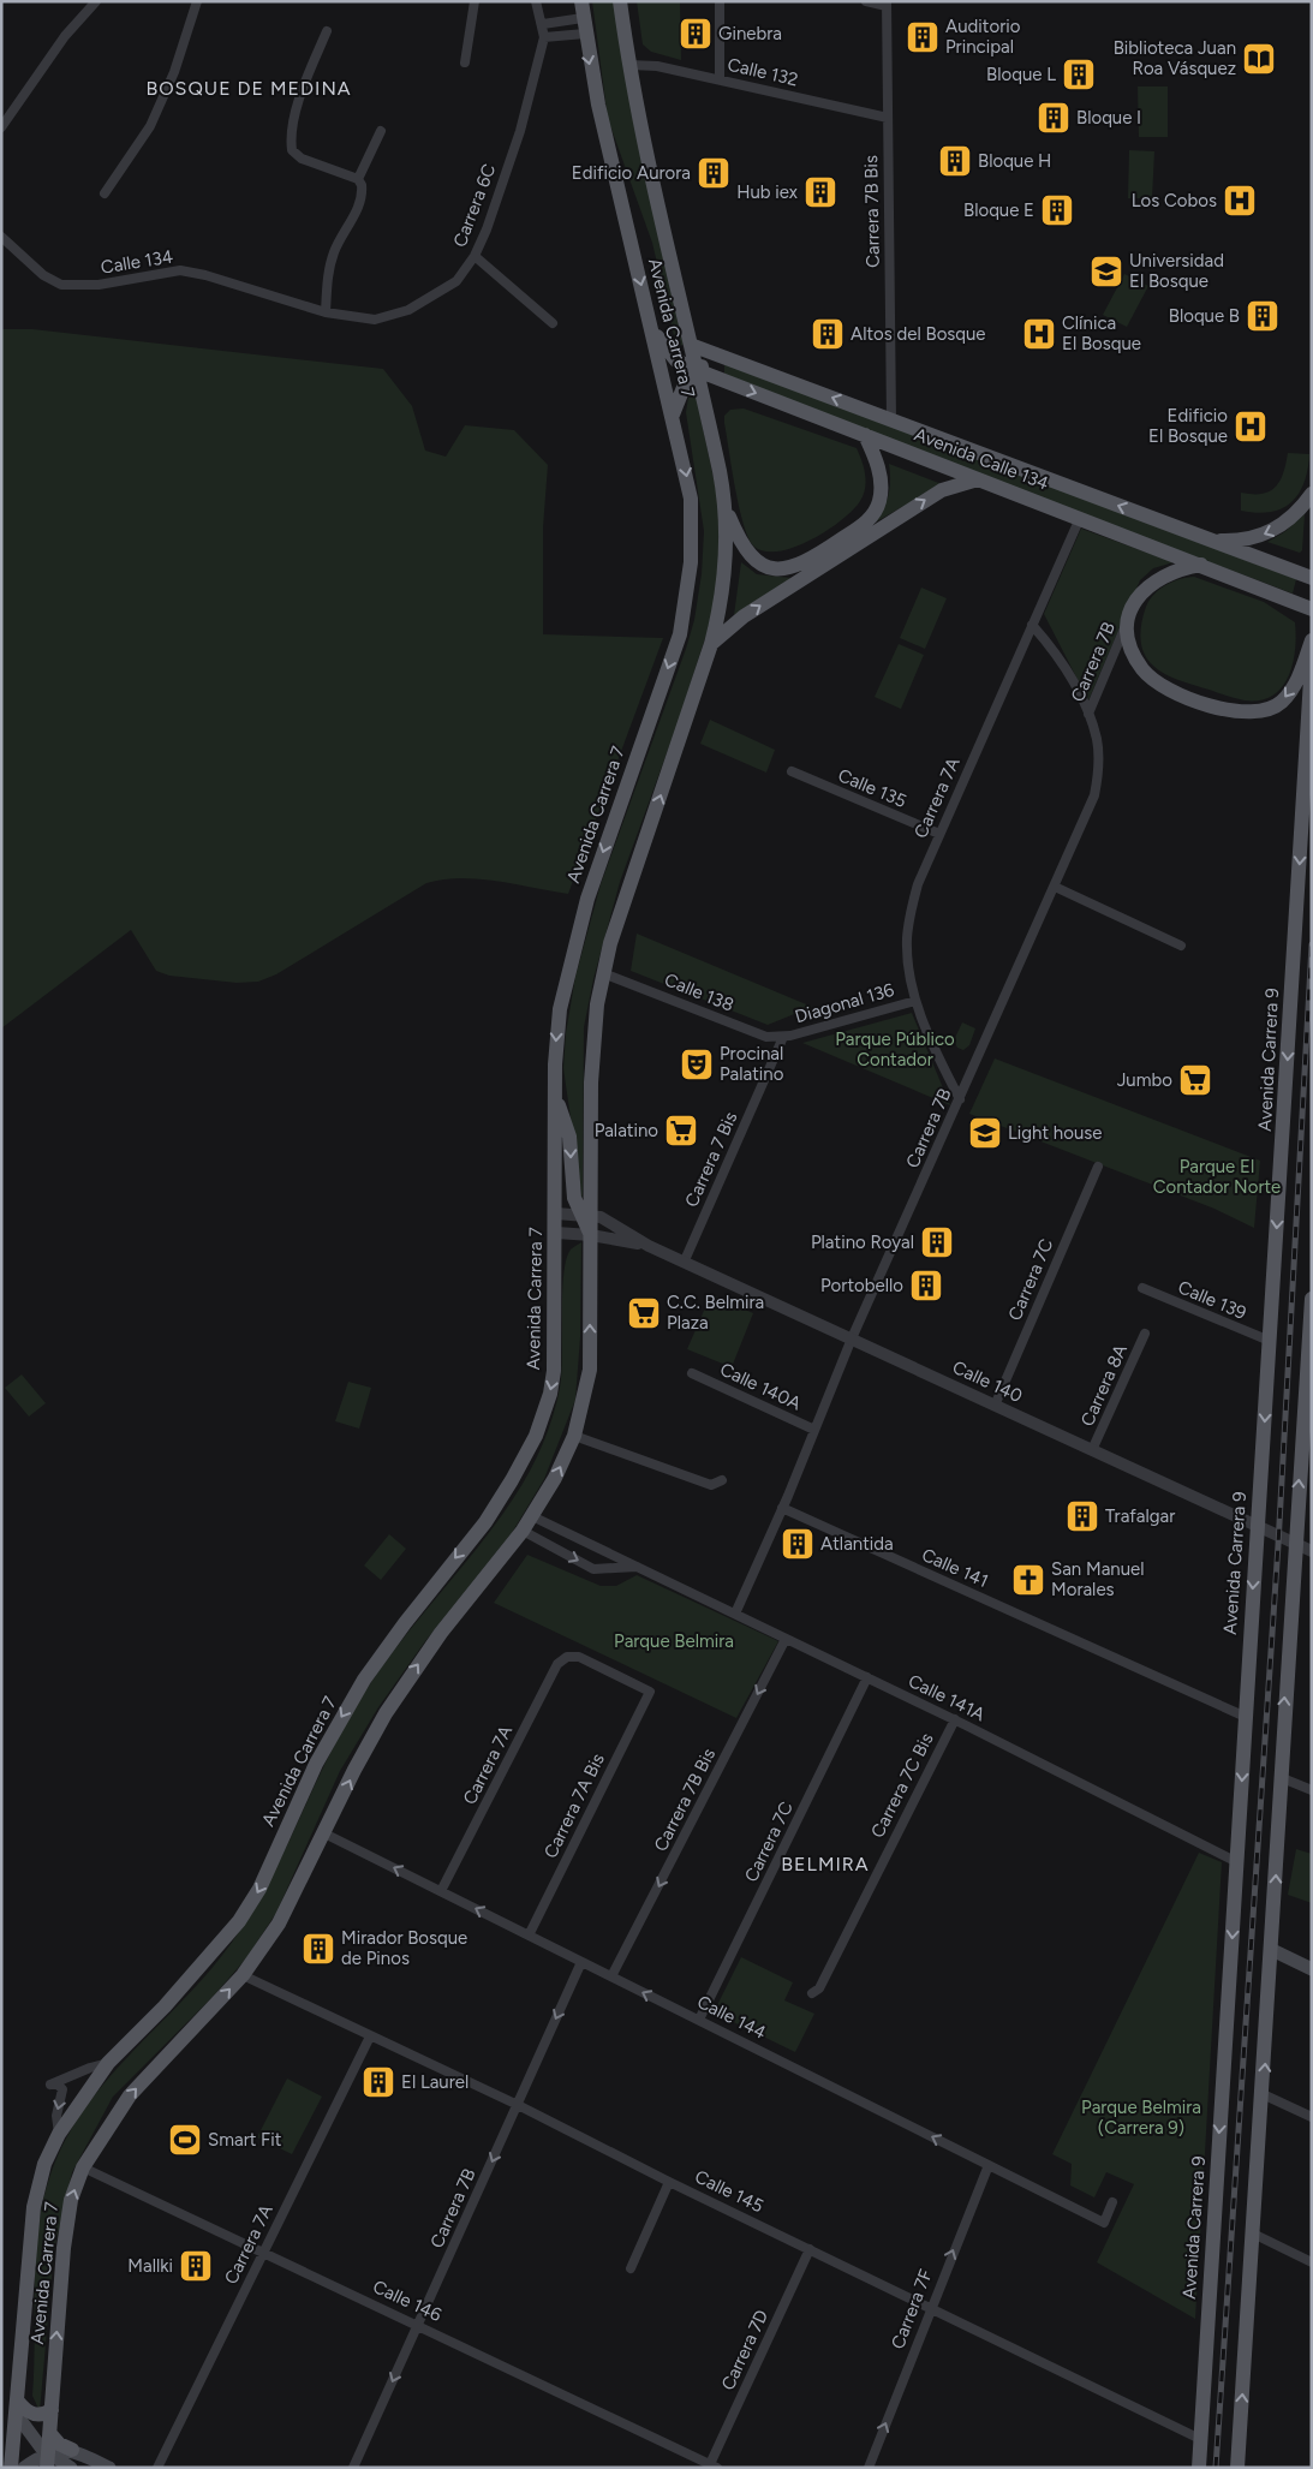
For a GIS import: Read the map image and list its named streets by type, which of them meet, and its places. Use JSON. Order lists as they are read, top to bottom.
{
  "streets": {
    "main road": ["Avenida Carrera 7", "Avenida Calle 134", "Avenida Carrera 9"],
    "street": [
      "Calle 132",
      "Carrera 6C",
      "Carrera 7B Bis",
      "Calle 134",
      "Carrera 7B",
      "Calle 135",
      "Carrera 7A",
      "Calle 138",
      "Diagonal 136",
      "Carrera 7 Bis",
      "Carrera 7C",
      "Calle 139",
      "Calle 140",
      "Carrera 8A",
      "Calle 140A",
      "Calle 141",
      "Calle 141A",
      "Carrera 7C Bis",
      "Carrera 7A Bis",
      "Calle 144",
      "Calle 145",
      "Calle 146",
      "Carrera 7F",
      "Carrera 7D"
    ]
  },
  "crossings": [
    ["Calle 132", "Carrera 7B Bis"],
    ["Calle 132", "Avenida Carrera 7"],
    ["Carrera 6C", "Calle 134"],
    ["Carrera 7B Bis", "Avenida Calle 134"],
    ["Carrera 7B Bis", "Calle 141A"],
    ["Carrera 7B Bis", "Calle 144"],
    ["Avenida Carrera 7", "Avenida Calle 134"],
    ["Avenida Carrera 7", "Calle 138"],
    ["Avenida Carrera 7", "Calle 140"],
    ["Avenida Carrera 7", "Calle 141A"],
    ["Avenida Carrera 7", "Calle 144"],
    ["Avenida Carrera 7", "Calle 145"],
    ["Avenida Carrera 7", "Calle 146"],
    ["Avenida Calle 134", "Carrera 7A"],
    ["Carrera 7B", "Carrera 7A"],
    ["Carrera 7B", "Calle 140"],
    ["Carrera 7B", "Calle 140A"],
    ["Carrera 7B", "Calle 141"],
    ["Carrera 7B", "Calle 141A"],
    ["Carrera 7B", "Calle 144"],
    ["Carrera 7B", "Calle 145"],
    ["Carrera 7B", "Calle 146"],
    ["Calle 135", "Carrera 7A"],
    ["Carrera 7A", "Diagonal 136"],
    ["Carrera 7A", "Carrera 7A Bis"],
    ["Carrera 7A", "Calle 144"],
    ["Carrera 7A", "Calle 145"],
    ["Carrera 7A", "Calle 146"],
    ["Calle 138", "Diagonal 136"],
    ["Calle 138", "Carrera 7 Bis"],
    ["Diagonal 136", "Carrera 7 Bis"],
    ["Avenida Carrera 9", "Calle 139"],
    ["Avenida Carrera 9", "Calle 140"],
    ["Avenida Carrera 9", "Calle 141"],
    ["Avenida Carrera 9", "Calle 141A"],
    ["Avenida Carrera 9", "Calle 145"],
    ["Carrera 7 Bis", "Calle 140"],
    ["Carrera 7C", "Calle 140"],
    ["Carrera 7C", "Calle 141A"],
    ["Carrera 7C", "Calle 144"],
    ["Calle 140", "Carrera 8A"],
    ["Calle 141A", "Carrera 7C Bis"],
    ["Carrera 7A Bis", "Calle 144"],
    ["Calle 144", "Carrera 7F"],
    ["Calle 145", "Carrera 7F"],
    ["Calle 145", "Carrera 7D"],
    ["Calle 146", "Carrera 7D"]
  ],
  "one_way": ["Carrera 7B Bis", "Calle 144", "Carrera 7F"],
  "districts": ["BOSQUE DE MEDINA", "BELMIRA"],
  "parks": [
    "Parque Público Contador",
    "Parque El Contador Norte",
    "Parque Belmira",
    "Parque Belmira (Carrera 9)"
  ],
  "places": {
    "building": [
      "Ginebra",
      "Auditorio Principal",
      "Bloque L",
      "Bloque I",
      "Bloque H",
      "Edificio Aurora",
      "Hub iex",
      "Bloque E",
      "Bloque B",
      "Altos del Bosque",
      "Platino Royal",
      "Portobello",
      "Trafalgar",
      "Atlantida",
      "Mirador Bosque de Pinos",
      "El Laurel",
      "Mallki"
    ],
    "library": ["Biblioteca Juan Roa Vásquez"],
    "hospital": ["Los Cobos", "Clínica El Bosque", "Edificio El Bosque"],
    "school or university": ["Universidad El Bosque", "Light house"],
    "theatre": ["Procinal Palatino"],
    "supermarket": ["Jumbo", "Palatino", "C.C. Belmira Plaza"],
    "church": ["San Manuel Morales"],
    "sports": ["Smart Fit"]
  }
}
